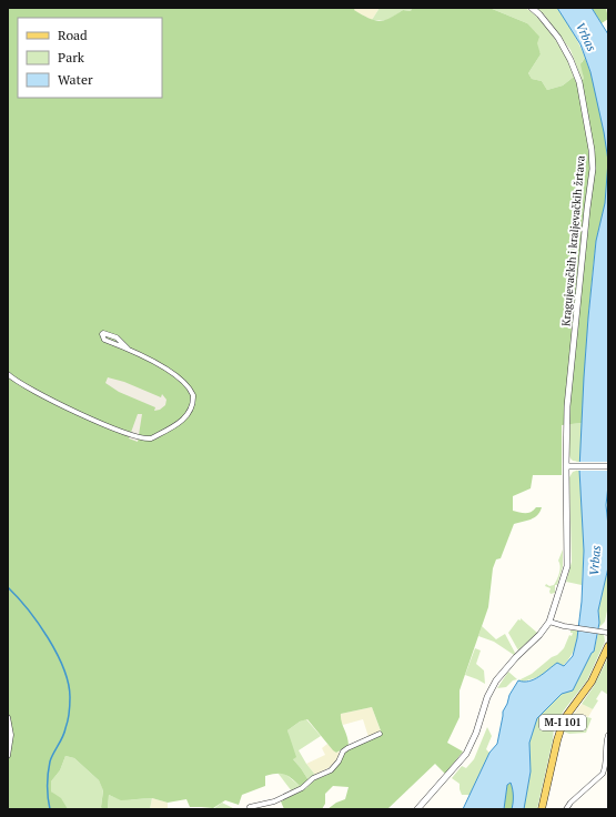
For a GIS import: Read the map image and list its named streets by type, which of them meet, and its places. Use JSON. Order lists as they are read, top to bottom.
{
  "streets": {
    "main road": ["M-I 101"],
    "street": ["Kragujevačkih i kraljevačkih žrtava"]
  },
  "water": ["Vrbas"],
  "legend": ["Road", "Park", "Water"]
}
